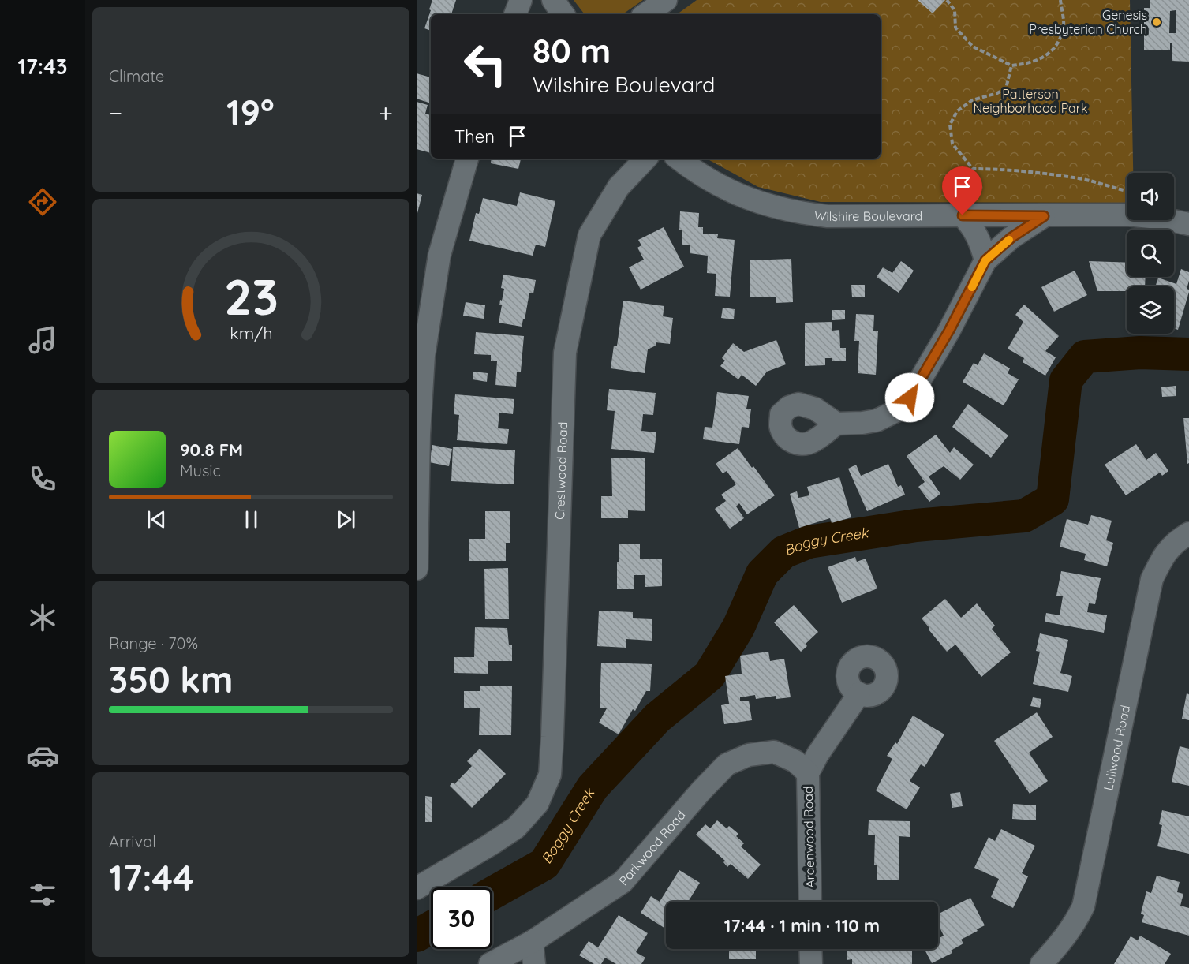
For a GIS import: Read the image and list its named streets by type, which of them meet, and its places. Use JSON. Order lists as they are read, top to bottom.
{
  "streets": {
    "street": [
      "Wilshire Boulevard",
      "Crestwood Road",
      "Lullwood Road",
      "Ardenwood Road",
      "Parkwood Road"
    ]
  },
  "crossings": [
    ["Ardenwood Road", "Parkwood Road"]
  ],
  "water": ["Boggy Creek"],
  "parks": ["Patterson Neighborhood Park"],
  "places": ["Genesis Presbyterian Church"],
  "page": {
    "tabs": "17:43",
    "tile": [
      "Climate",
      ["Range · 70%", "350 km"],
      ["Arrival", "17:44"]
    ],
    "turn": ["80 m", "Wilshire Boulevard"],
    "heat": ["−", "19°", "+"],
    "then": "Then",
    "song": ["90.8 FM", "Music"],
    "limit": "30",
    "trip": "17:44 · 1 min · 110 m",
    "gauge": ["23", "km/h"]
  }
}
